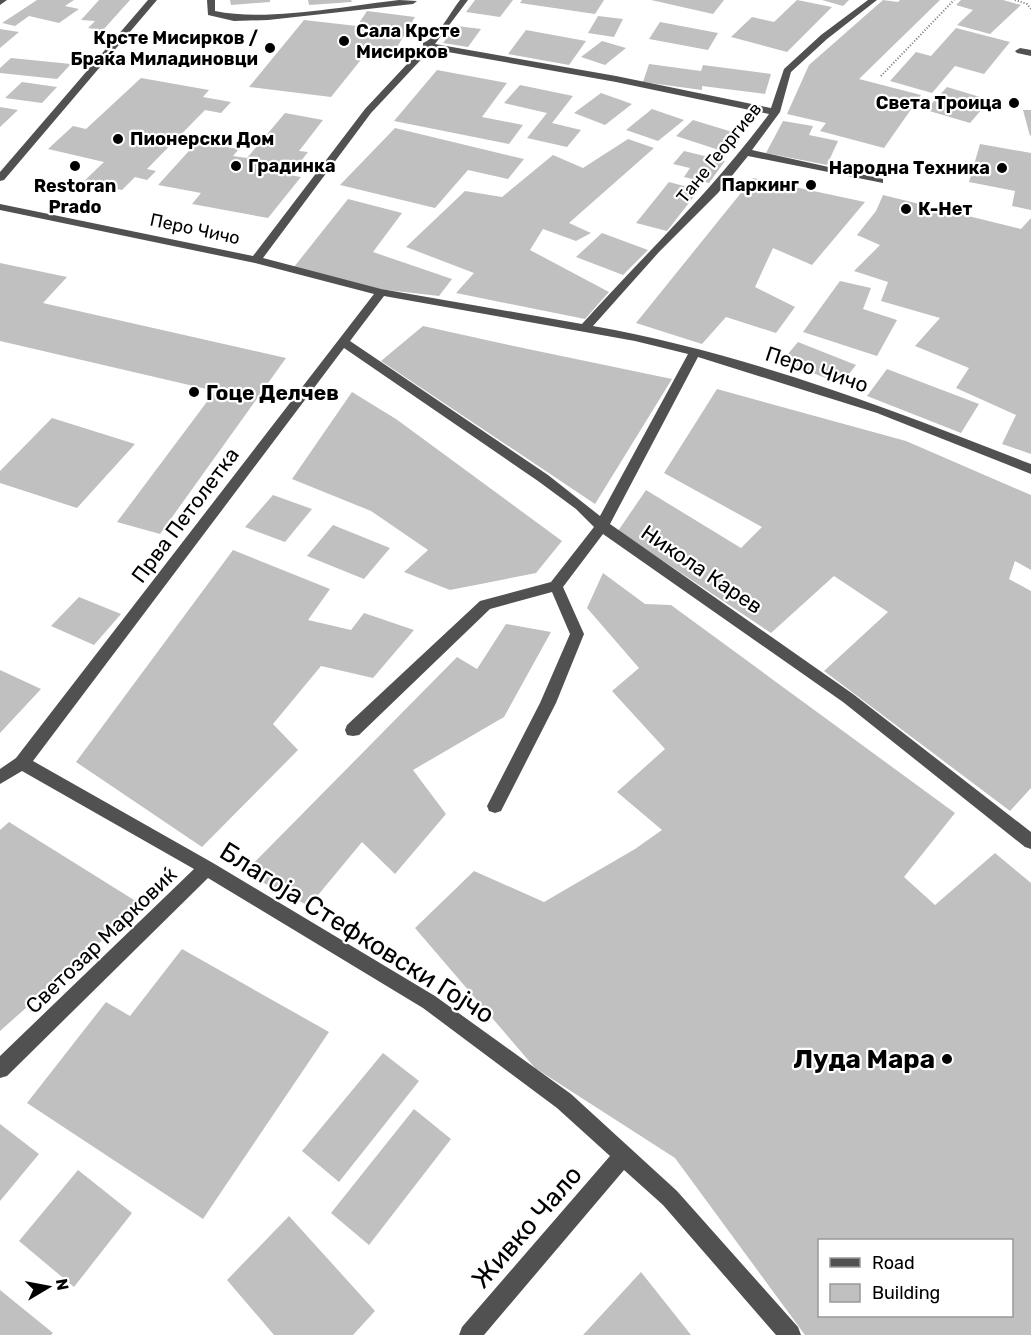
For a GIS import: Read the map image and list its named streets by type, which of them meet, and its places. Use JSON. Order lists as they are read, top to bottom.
{
  "streets": {
    "street": [
      "Тане Георгиев",
      "Перо Чичо",
      "Прва Петолетка",
      "Никола Карев",
      "Благоја Стефковски Гојчо",
      "Светозар Марковиќ",
      "Живко Чало"
    ]
  },
  "crossings": [
    ["Тане Георгиев", "Перо Чичо"],
    ["Перо Чичо", "Прва Петолетка"],
    ["Прва Петолетка", "Никола Карев"],
    ["Прва Петолетка", "Благоја Стефковски Гојчо"],
    ["Благоја Стефковски Гојчо", "Светозар Марковиќ"],
    ["Благоја Стефковски Гојчо", "Живко Чало"]
  ],
  "places": [
    "Сала Крсте Мисирков",
    "Крсте Мисирков / Браќа Миладиновци",
    "Света Троица",
    "Пионерски Дом",
    "Restoran Prado",
    "Градинка",
    "Народна Техника",
    "Паркинг",
    "К-Нет",
    "Гоце Делчев",
    "Луда Мара"
  ],
  "legend": ["Road", "Building"],
  "north": "right"
}
